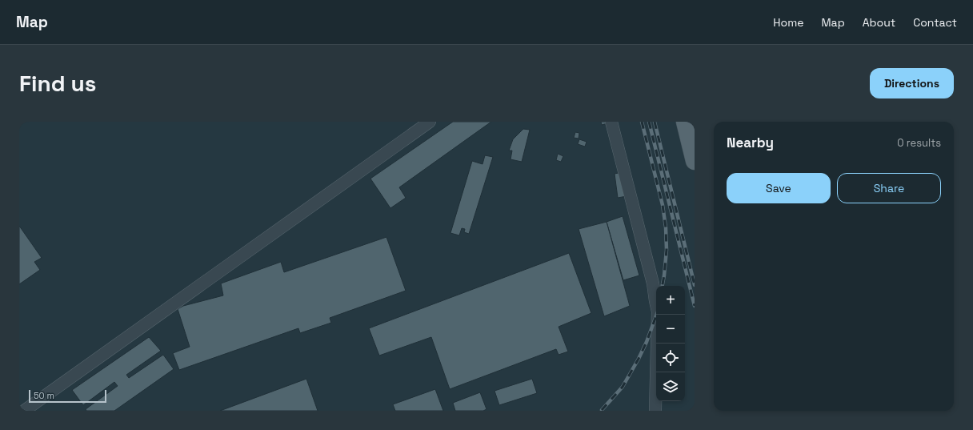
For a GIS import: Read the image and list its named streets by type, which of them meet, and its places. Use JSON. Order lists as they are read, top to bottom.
{
  "scale_bar": "50 m",
  "page": {
    "header": "Map",
    "nav": [
      "Home",
      "Map",
      "About",
      "Contact"
    ],
    "buttons": [
      "Directions",
      ["Save", "Share"]
    ],
    "title": "Find us",
    "heading": ["Nearby", "0 results"],
    "map_buttons": ["+", "−"],
    "scale": "50 m"
  }
}
